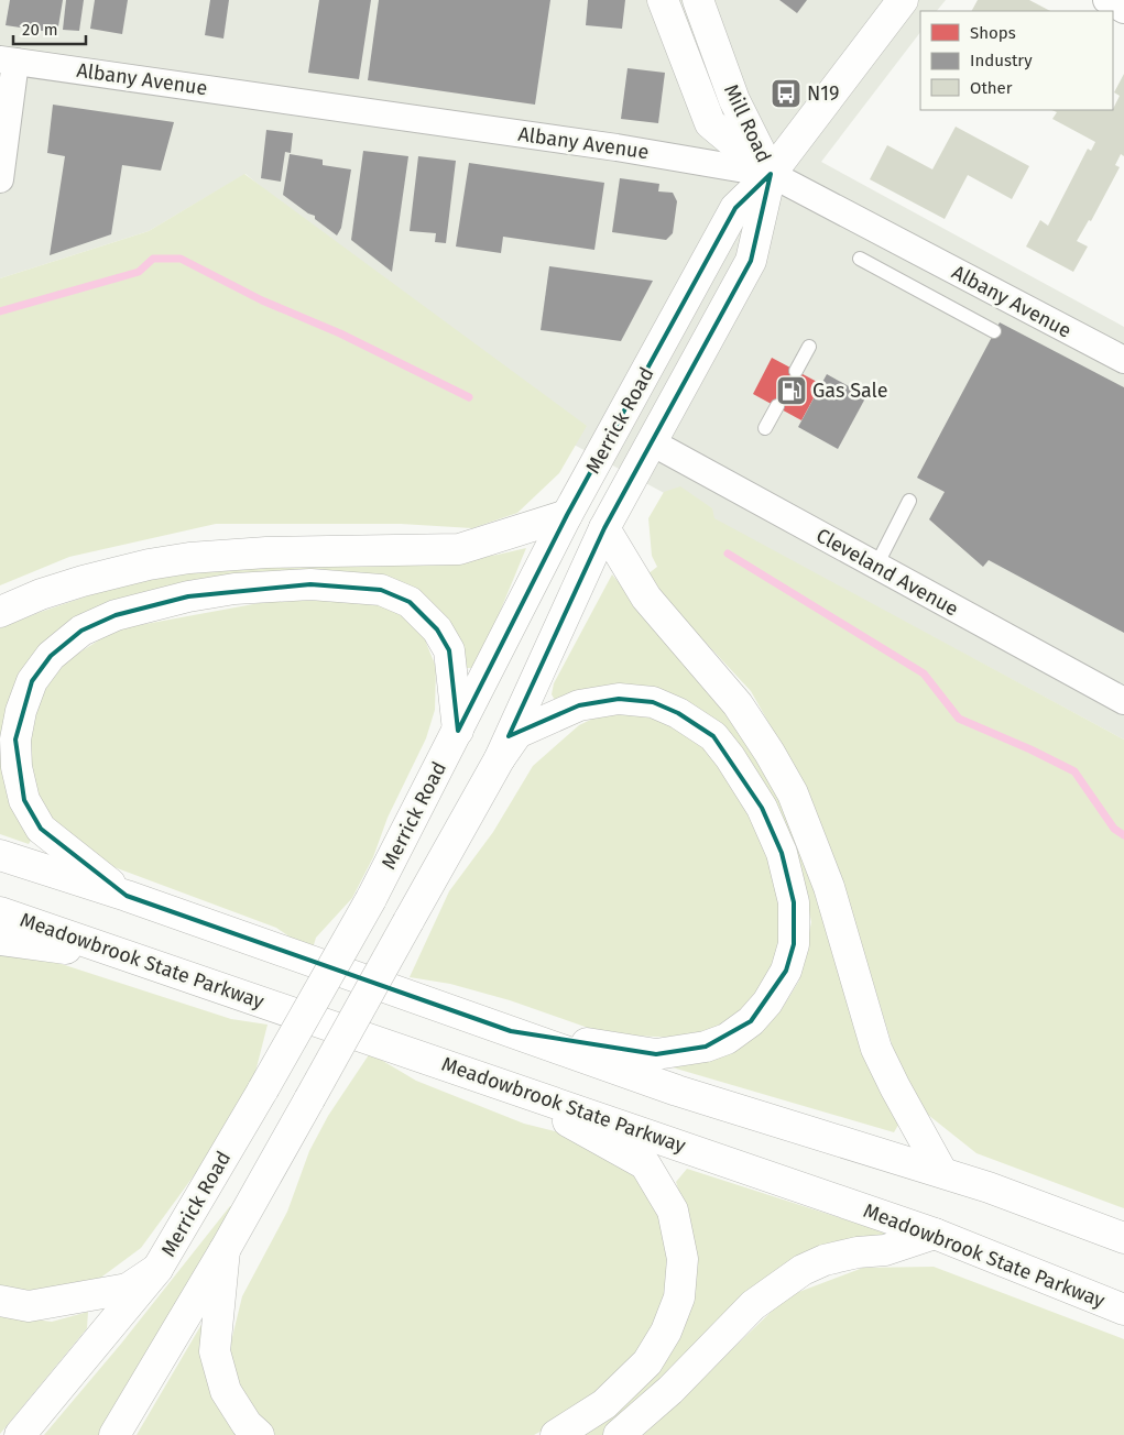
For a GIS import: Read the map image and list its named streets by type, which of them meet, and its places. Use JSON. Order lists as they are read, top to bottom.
{
  "streets": {
    "main road": ["Mill Road", "Merrick Road", "Meadowbrook State Parkway"],
    "street": ["Albany Avenue", "Cleveland Avenue"]
  },
  "crossings": [
    ["Albany Avenue", "Mill Road"],
    ["Albany Avenue", "Merrick Road"],
    ["Mill Road", "Merrick Road"],
    ["Merrick Road", "Cleveland Avenue"]
  ],
  "places": {
    "bus stop": ["N19"],
    "fuel station": ["Gas Sale"]
  },
  "legend": ["Shops", "Industry", "Other"],
  "scale_bar": "20 m"
}
